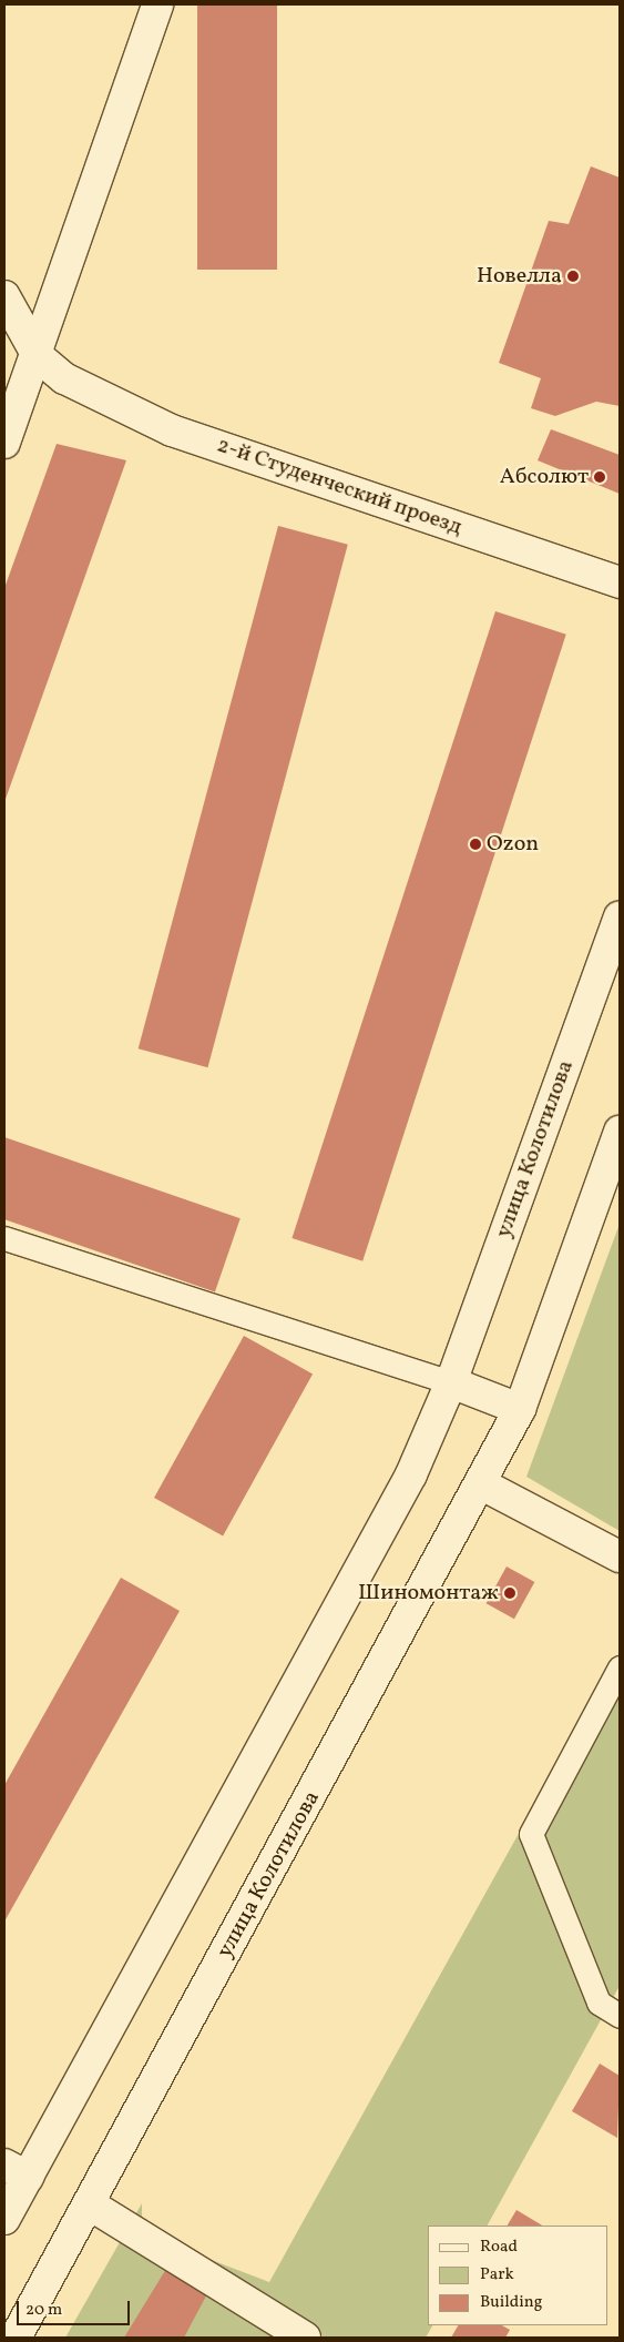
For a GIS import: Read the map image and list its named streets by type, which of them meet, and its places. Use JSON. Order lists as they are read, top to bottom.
{
  "streets": {
    "main road": ["2-й Студенческий проезд", "улица Колотилова"]
  },
  "places": [
    "Новелла",
    "Абсолют",
    "Ozon",
    "Шиномонтаж"
  ],
  "legend": ["Road", "Park", "Building"],
  "scale_bar": "20 m"
}
